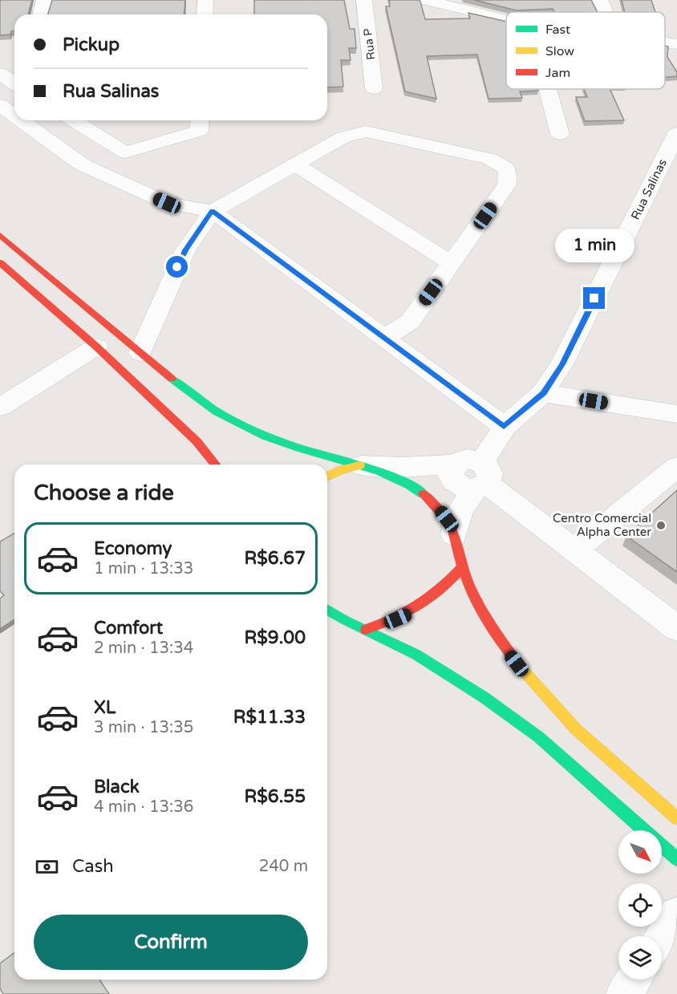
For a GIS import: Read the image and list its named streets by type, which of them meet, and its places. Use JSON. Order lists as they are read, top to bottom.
{
  "streets": {
    "street": ["Rua P", "Rua Salinas"]
  },
  "places": ["Centro Comercial Alpha Center"],
  "legend": ["Fast", "Slow", "Jam"],
  "north": "bottom right",
  "page": {
    "banner": ["Pickup", "Rua Salinas"],
    "bubble": "1 min",
    "heading": "Choose a ride",
    "list": [
      {
        "name": "Economy",
        "note": "1 min · 13:33",
        "value": "R$6.67"
      },
      {
        "name": "Comfort",
        "note": "2 min · 13:34",
        "value": "R$9.00"
      },
      {
        "name": "XL",
        "note": "3 min · 13:35",
        "value": "R$11.33"
      },
      {
        "name": "Black",
        "note": "4 min · 13:36",
        "value": "R$6.55"
      }
    ],
    "pay": ["Cash", "240 m"],
    "buttons": "Confirm"
  }
}
